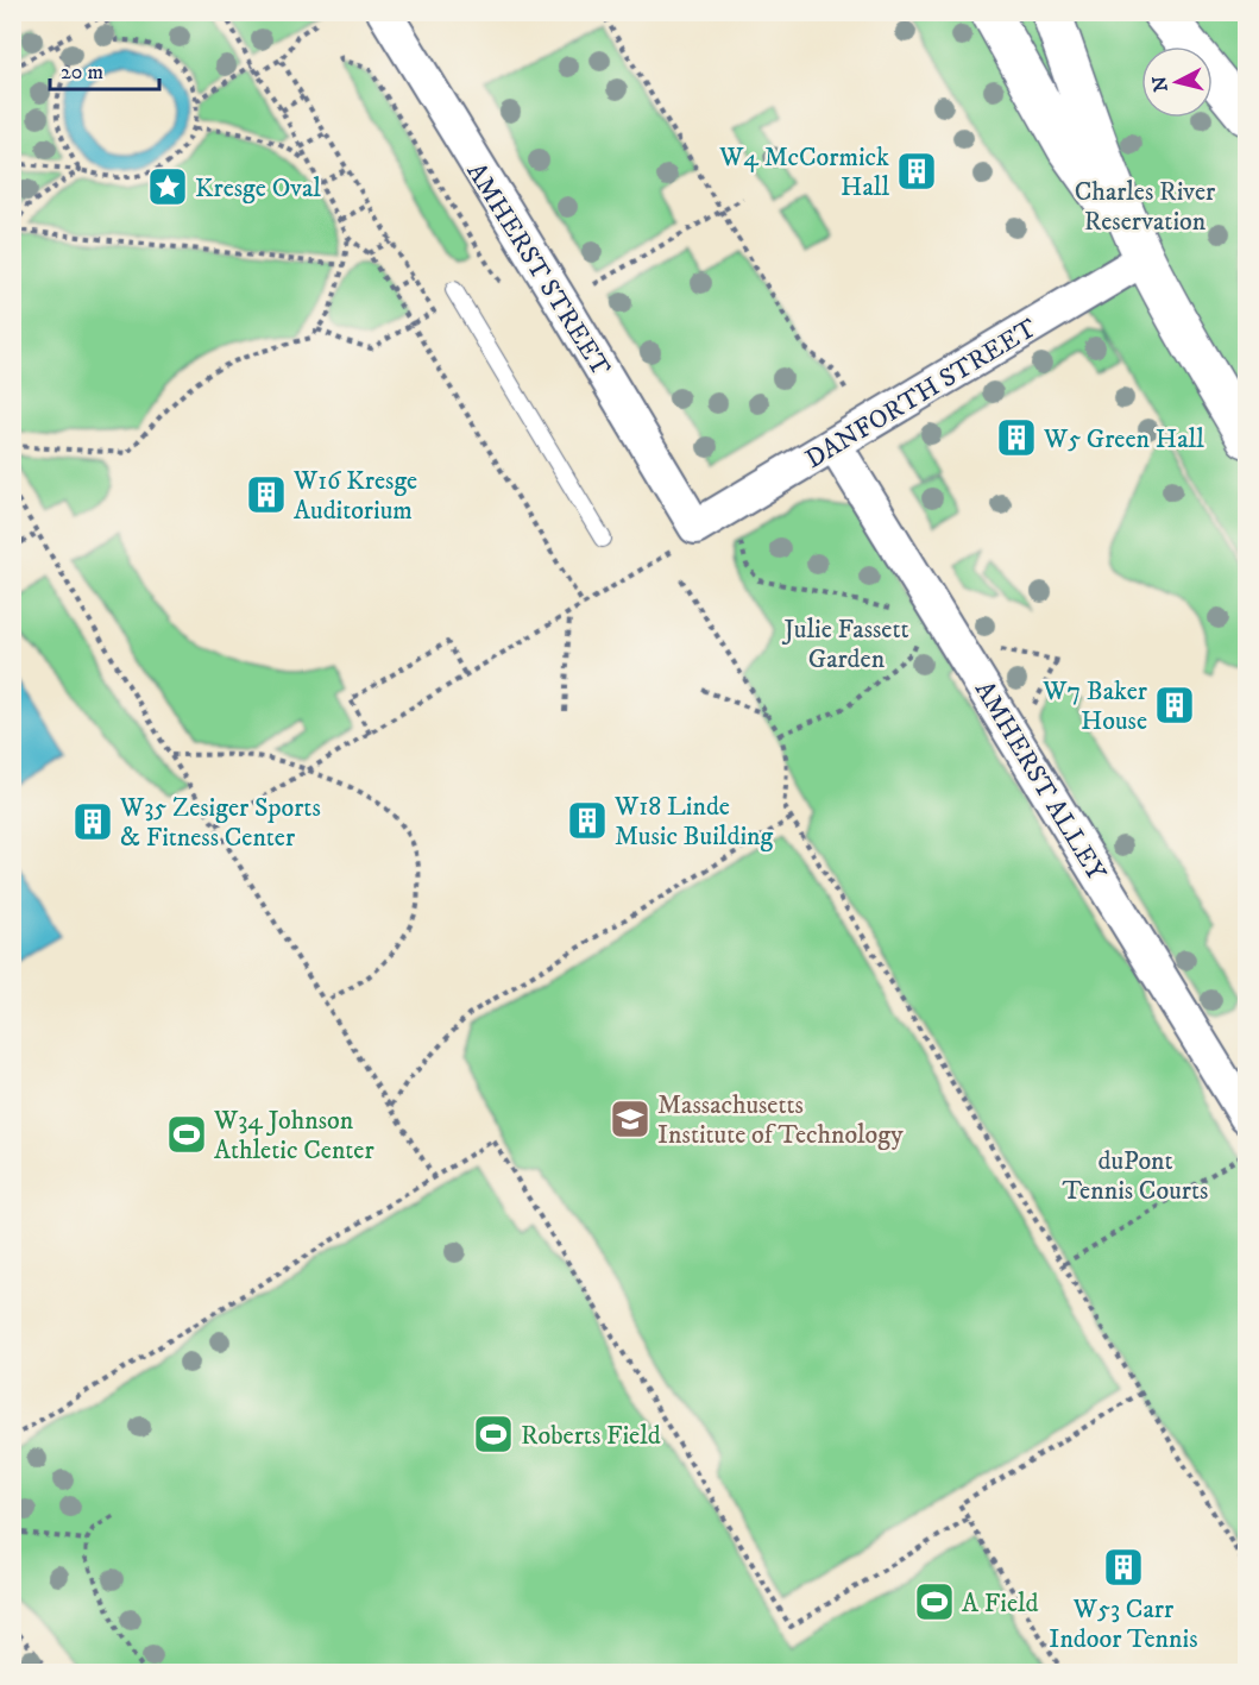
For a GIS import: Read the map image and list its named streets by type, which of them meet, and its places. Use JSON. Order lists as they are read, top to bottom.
{
  "streets": {
    "street": ["AMHERST STREET", "DANFORTH STREET", "AMHERST ALLEY"]
  },
  "crossings": [
    ["AMHERST STREET", "DANFORTH STREET"],
    ["DANFORTH STREET", "AMHERST ALLEY"]
  ],
  "parks": ["Charles River Reservation", "Julie Fassett Garden", "duPont Tennis Courts"],
  "places": {
    "building": [
      "W4 McCormick Hall",
      "W5 Green Hall",
      "W16 Kresge Auditorium",
      "W7 Baker House",
      "W18 Linde Music Building",
      "W35 Zesiger Sports & Fitness Center",
      "W53 Carr Indoor Tennis"
    ],
    "place": ["Kresge Oval"],
    "school or university": ["Massachusetts Institute of Technology"],
    "sports": ["W34 Johnson Athletic Center", "Roberts Field", "A Field"]
  },
  "scale_bar": "20 m",
  "north": "left"
}
